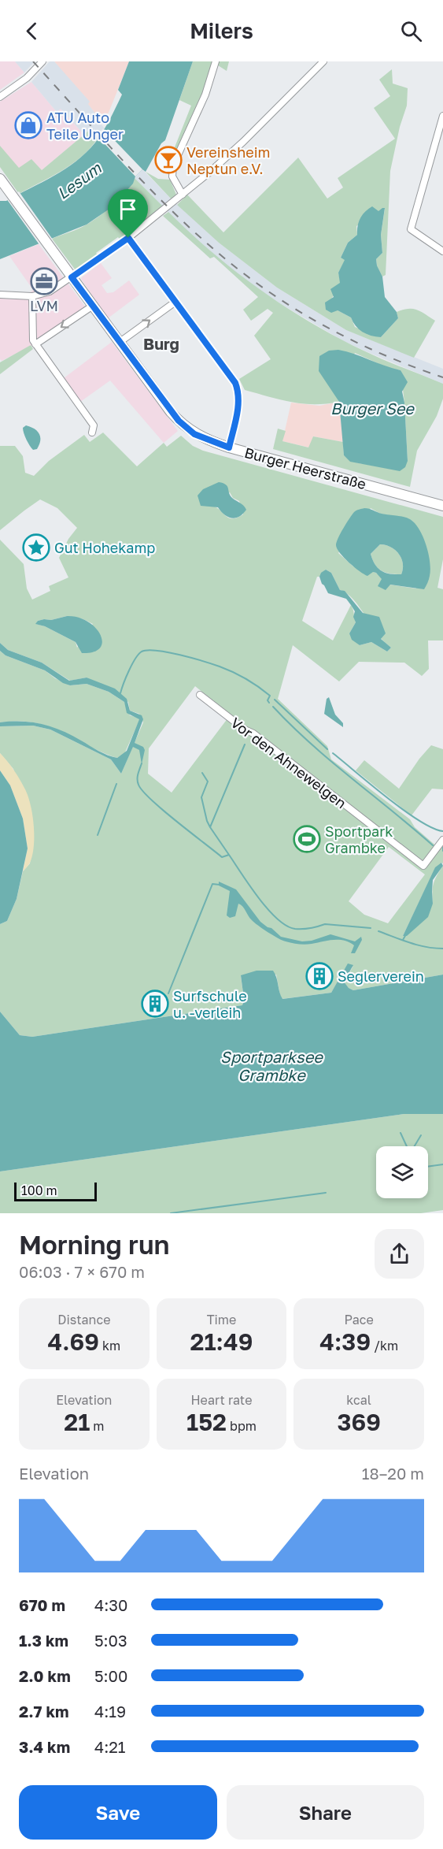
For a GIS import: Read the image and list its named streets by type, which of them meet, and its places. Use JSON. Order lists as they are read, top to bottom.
{
  "streets": {
    "main road": ["Burger Heerstraße"],
    "street": ["Vor den Ahnewelgen"]
  },
  "districts": ["Burg"],
  "water": ["Lesum", "Burger See", "Sportparksee Grambke"],
  "places": {
    "shop": ["ATU Auto Teile Unger"],
    "bar": ["Vereinsheim Neptun e.V."],
    "office": ["LVM"],
    "place": ["Gut Hohekamp"],
    "sports": ["Sportpark Grambke"],
    "building": ["Seglerverein", "Surfschule u. -verleih"]
  },
  "scale_bar": "100 m",
  "page": {
    "header": "Milers",
    "scale": "100 m",
    "heading": ["Morning run", "06:03 · 7 × 670 m"],
    "stats": [
      ["Distance", "4.69 km"],
      ["Time", "21:49"],
      ["Pace", "4:39 /km"],
      ["Elevation", "21 m"],
      ["Heart rate", "152 bpm"],
      ["kcal", "369"]
    ],
    "chart": ["Elevation", "18–20 m"],
    "list": [
      {
        "name": "670 m",
        "note": "4:30"
      },
      {
        "name": "1.3 km",
        "note": "5:03"
      },
      {
        "name": "2.0 km",
        "note": "5:00"
      },
      {
        "name": "2.7 km",
        "note": "4:19"
      },
      {
        "name": "3.4 km",
        "note": "4:21"
      }
    ],
    "buttons": ["Save", "Share"]
  }
}
